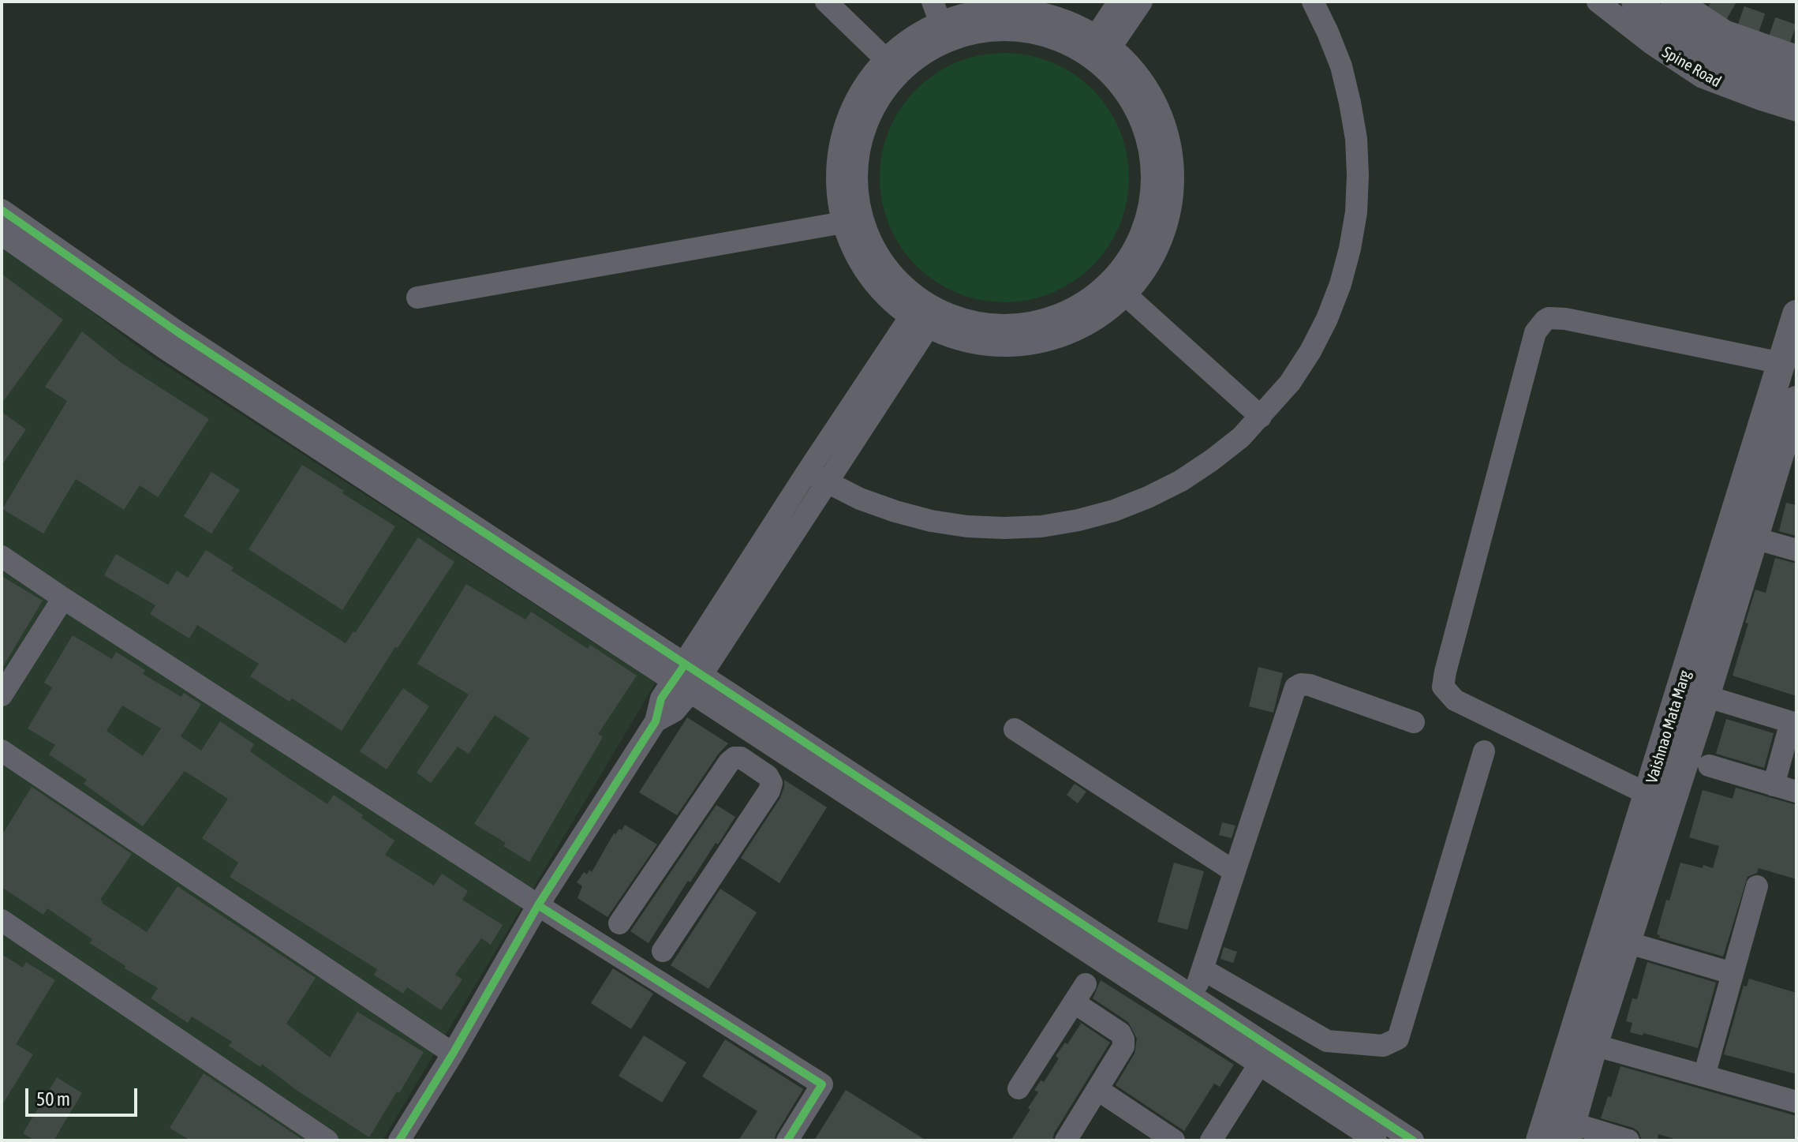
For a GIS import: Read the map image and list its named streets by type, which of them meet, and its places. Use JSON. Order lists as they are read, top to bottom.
{
  "streets": {
    "main road": ["Spine Road", "Vaishnao Mata Marg"]
  },
  "scale_bar": "50 m"
}
